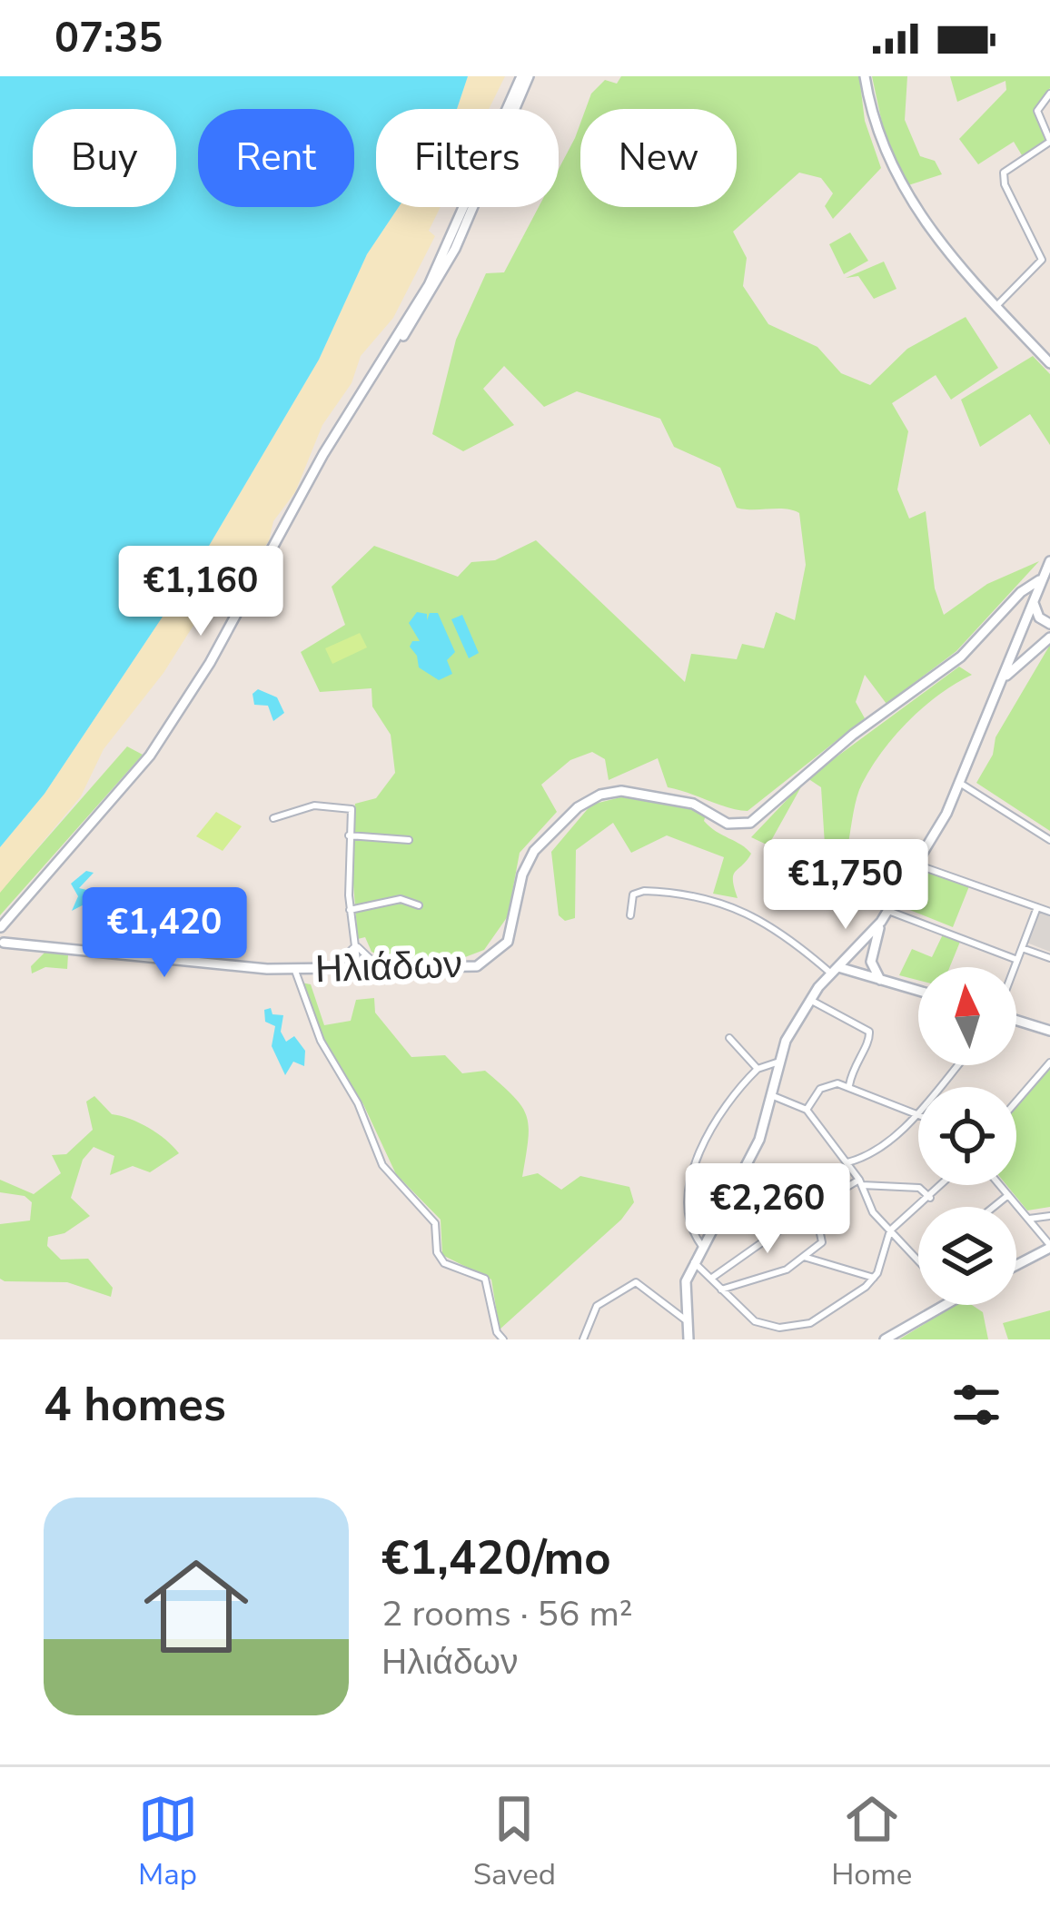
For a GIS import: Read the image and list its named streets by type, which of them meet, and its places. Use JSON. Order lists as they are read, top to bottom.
{
  "streets": {
    "main road": ["Ηλιάδων"]
  },
  "north": "top",
  "page": {
    "status": "07:35",
    "chip": [
      "Buy",
      "Rent",
      "Filters",
      "New"
    ],
    "price": [
      "€1,160",
      "€1,750",
      "€1,420",
      "€2,260"
    ],
    "heading": "4 homes",
    "list": [
      {
        "name": "€1,420/mo",
        "note": "2 rooms · 56 m² · Ηλιάδων"
      }
    ],
    "tabs": ["Map", "Saved", "Home"]
  }
}
